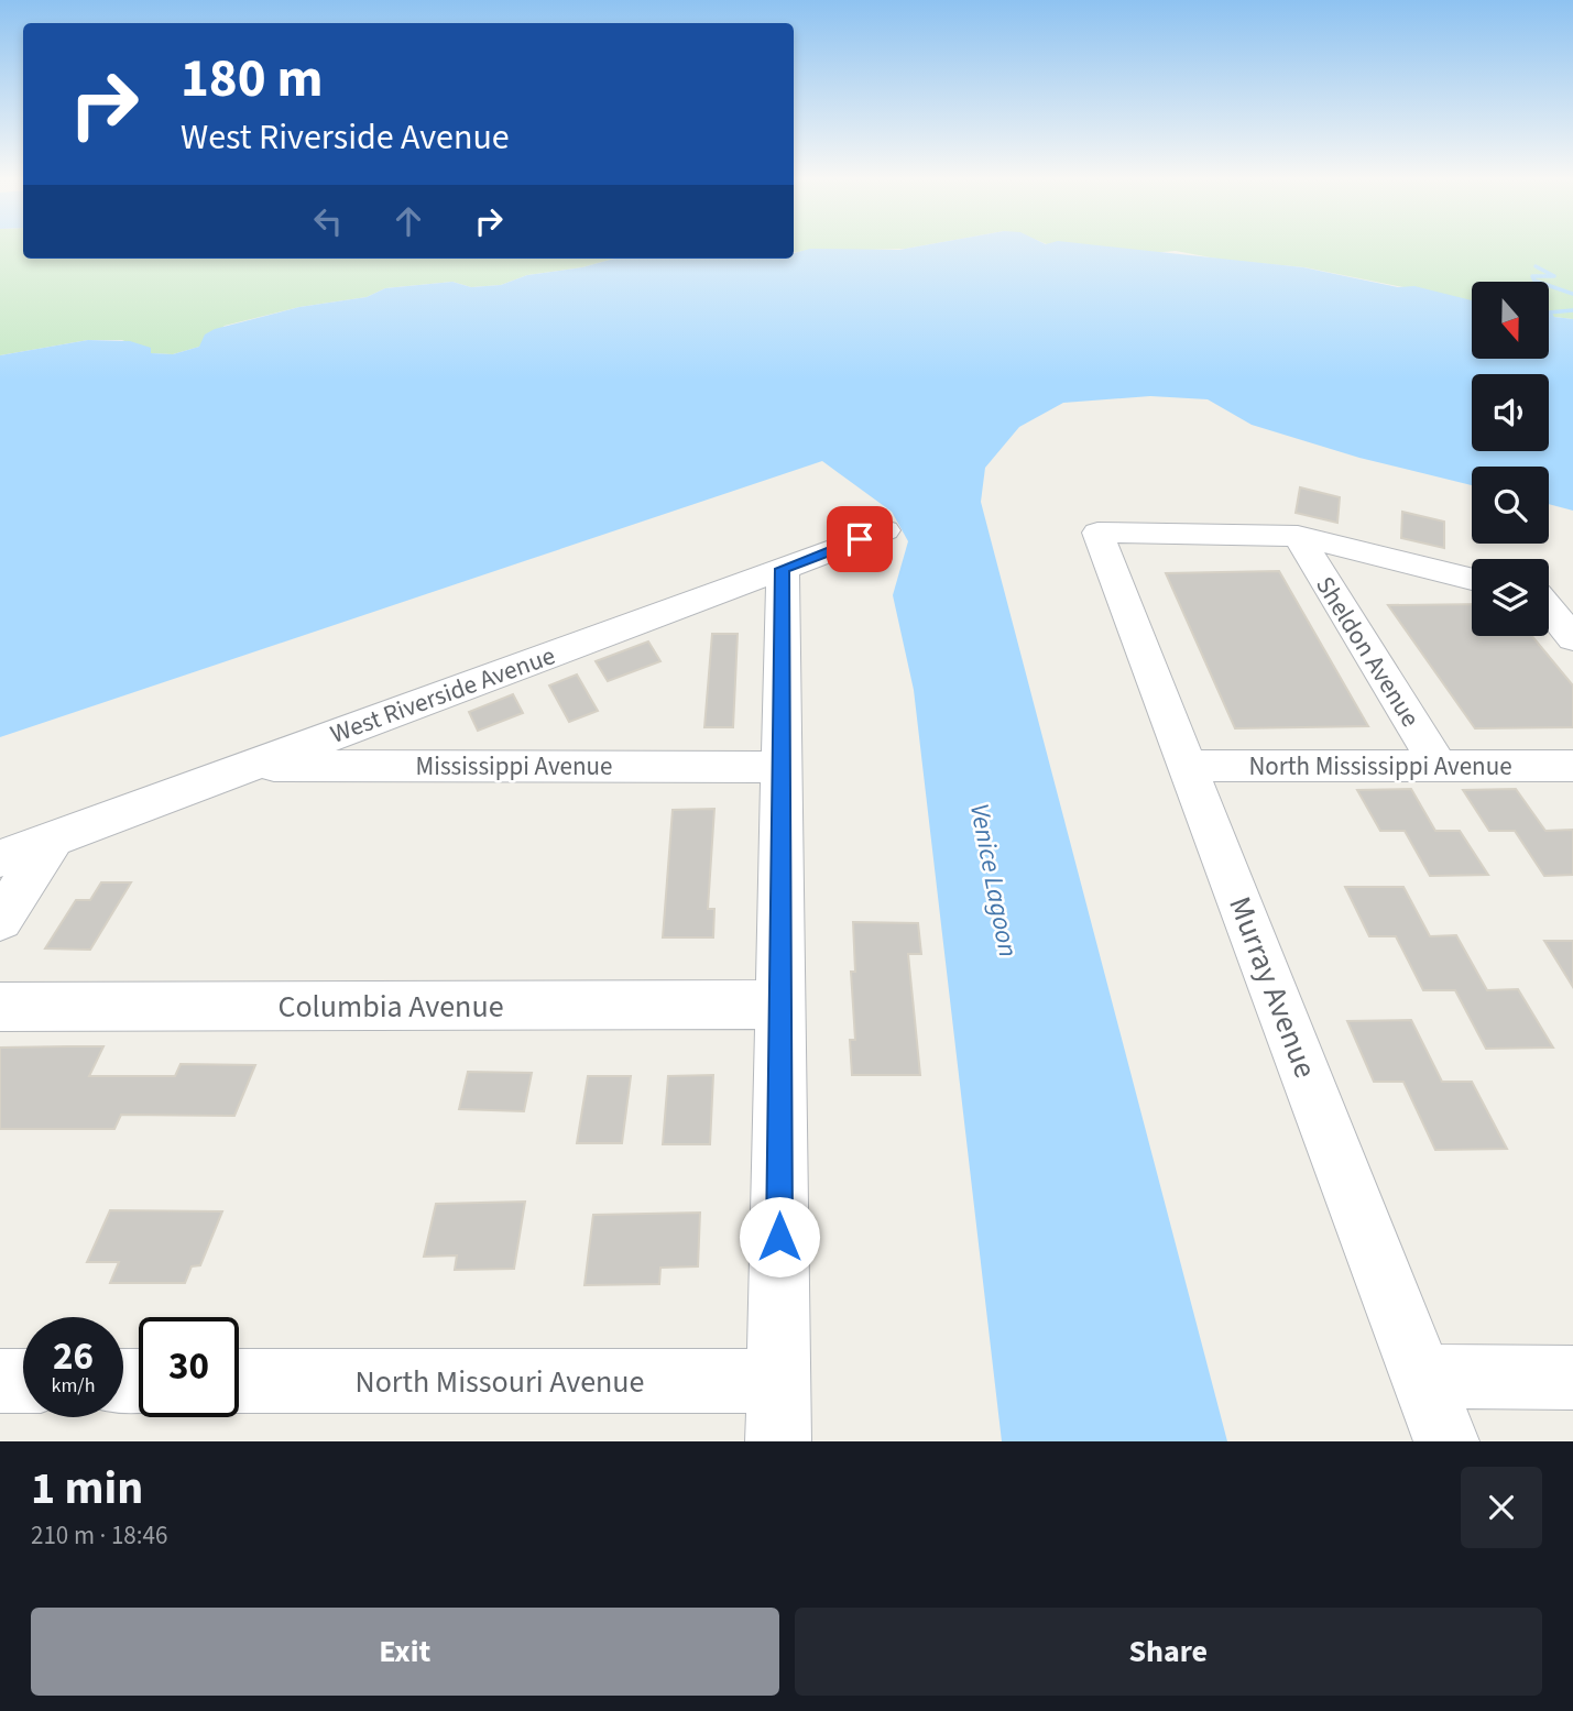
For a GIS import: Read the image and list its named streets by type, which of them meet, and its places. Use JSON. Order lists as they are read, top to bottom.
{
  "streets": {
    "street": [
      "Sheldon Avenue",
      "West Riverside Avenue",
      "Mississippi Avenue",
      "North Mississippi Avenue",
      "Murray Avenue",
      "Columbia Avenue",
      "North Missouri Avenue"
    ]
  },
  "crossings": [
    ["Sheldon Avenue", "North Mississippi Avenue"],
    ["Sheldon Avenue", "Murray Avenue"],
    ["West Riverside Avenue", "Mississippi Avenue"],
    ["North Mississippi Avenue", "Murray Avenue"]
  ],
  "water": ["Venice Lagoon"],
  "north": "bottom",
  "page": {
    "turn": ["180 m", "West Riverside Avenue"],
    "speed": "26 km/h",
    "limit": "30",
    "heading": ["1 min", "210 m · 18:46"],
    "buttons": ["Exit", "Share"]
  }
}
